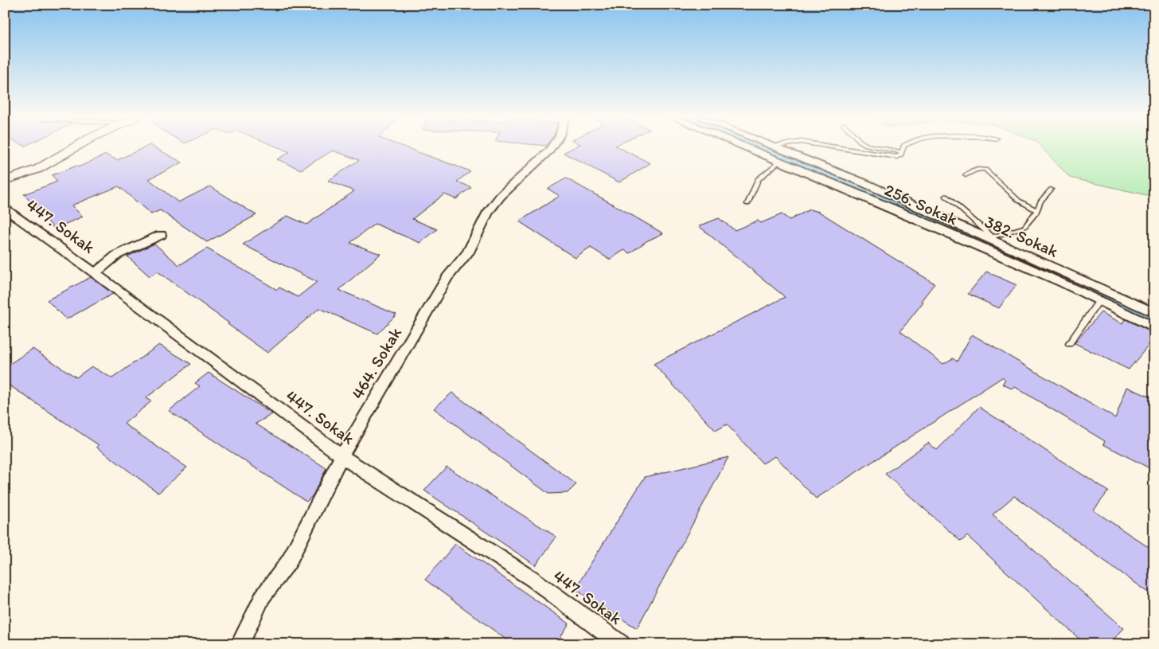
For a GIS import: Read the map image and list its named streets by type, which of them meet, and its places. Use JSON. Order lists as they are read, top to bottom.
{
  "streets": {
    "street": [
      "256. Sokak",
      "447. Sokak",
      "382. Sokak",
      "464. Sokak"
    ]
  },
  "crossings": [
    ["447. Sokak", "464. Sokak"]
  ]
}
